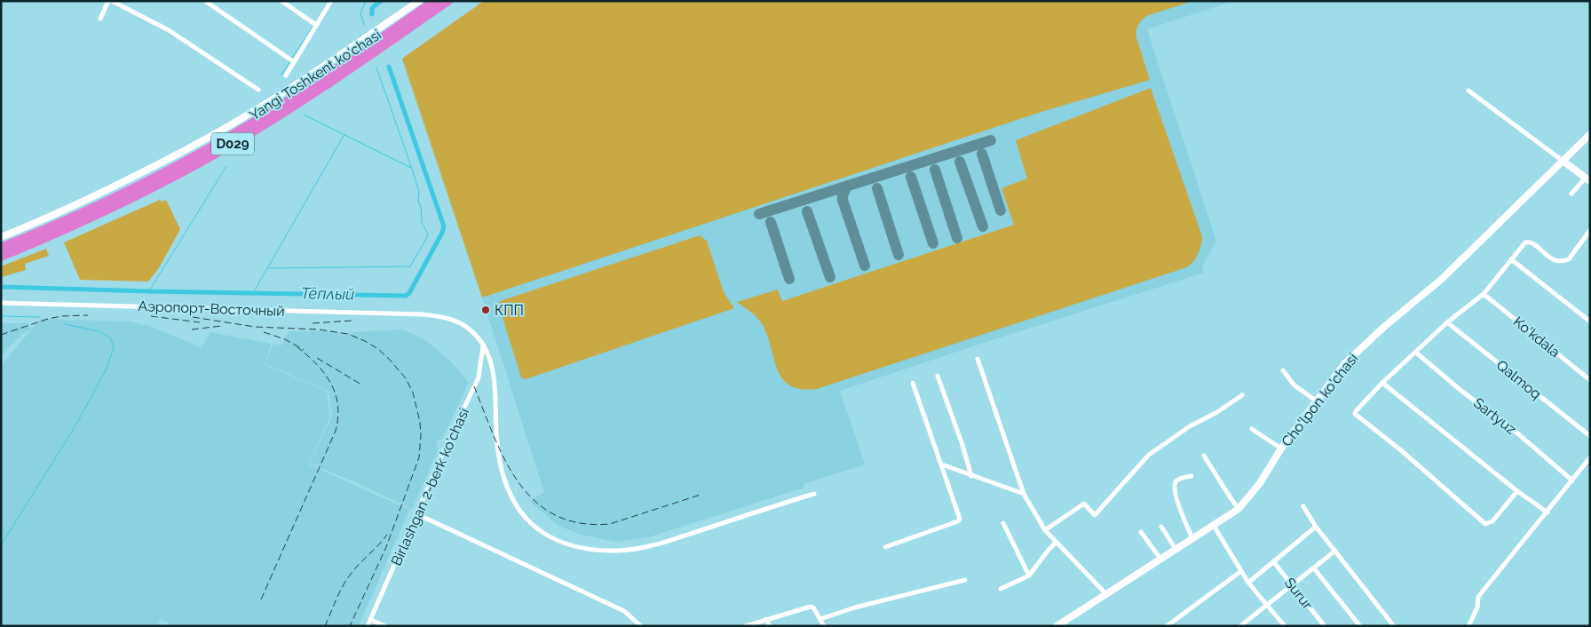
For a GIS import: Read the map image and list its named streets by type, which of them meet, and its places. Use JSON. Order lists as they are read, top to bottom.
{
  "streets": {
    "highway": ["Yangi Toshkent ko‘chasi", "D029"],
    "main road": ["Cho'lpon ko'chasi"],
    "street": [
      "Аэропорт-Восточный",
      "Ko'kdala",
      "Qalmoq",
      "Sartyuz",
      "Birlashgan 2-berk ko'chasi",
      "Surur"
    ]
  },
  "crossings": [
    ["Аэропорт-Восточный", "Birlashgan 2-berk ko'chasi"]
  ],
  "water": ["Тёплый"],
  "places": ["КПП"]
}
